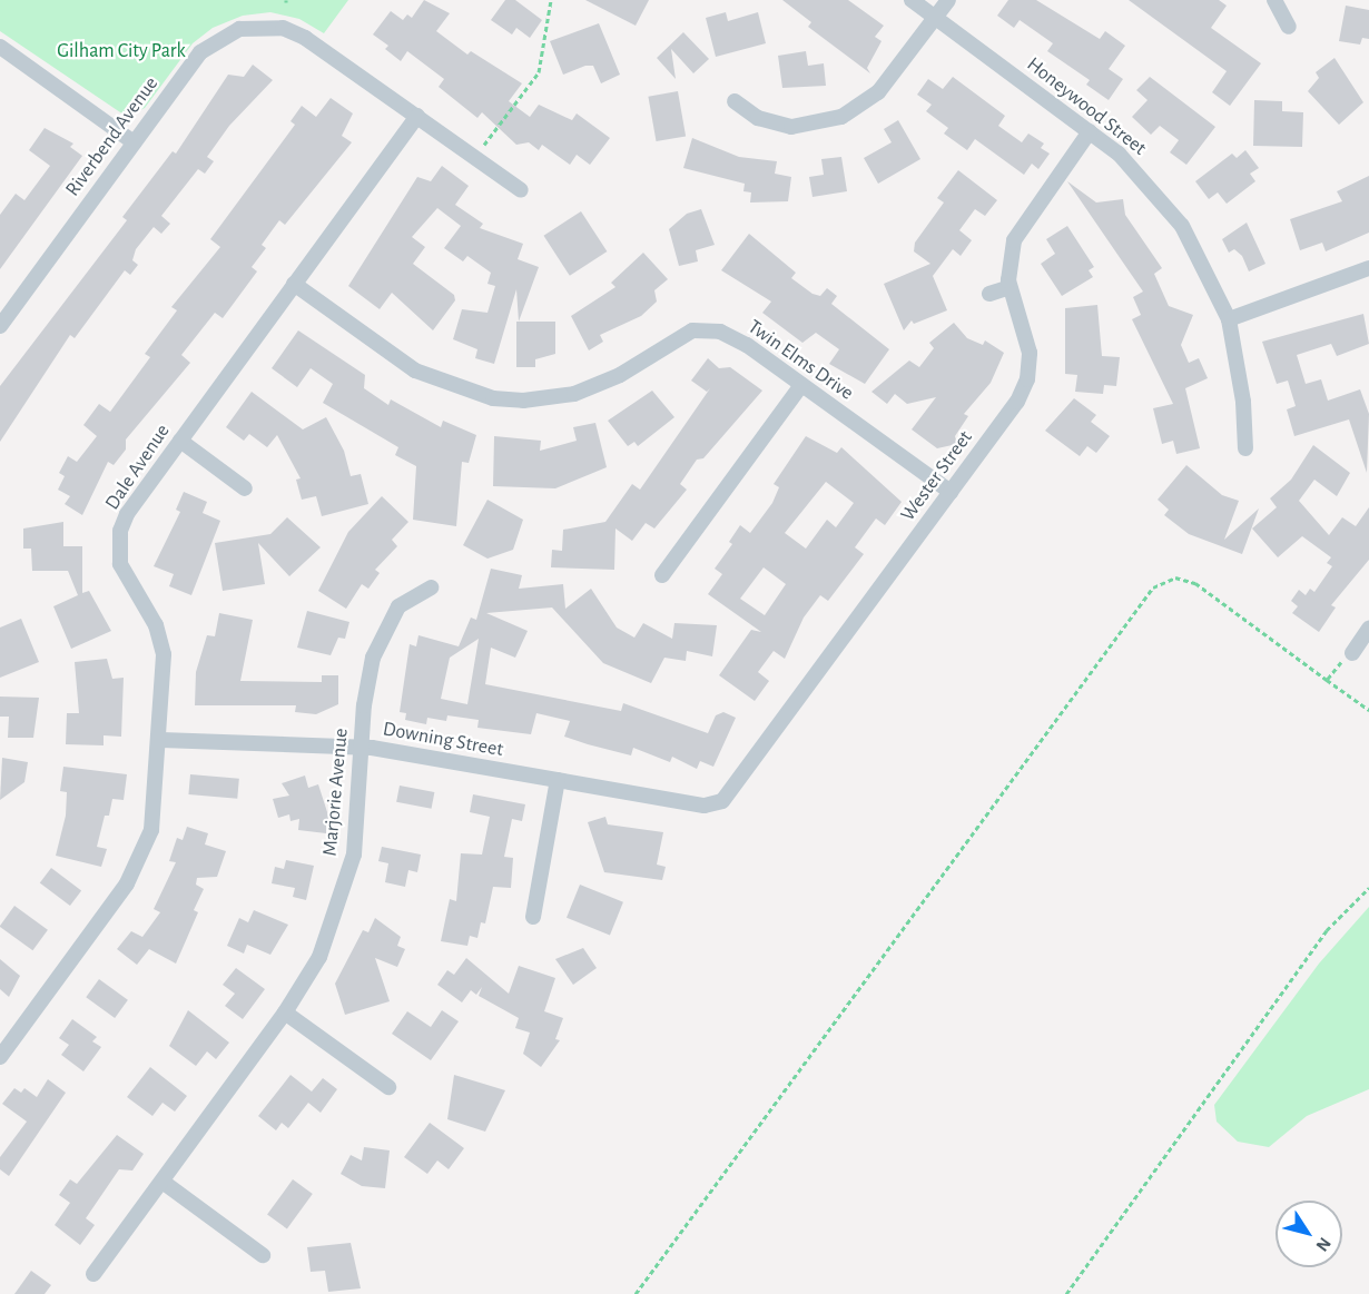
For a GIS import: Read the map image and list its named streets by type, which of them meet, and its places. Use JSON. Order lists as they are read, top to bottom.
{
  "streets": {
    "street": [
      "Honeywood Street",
      "Riverbend Avenue",
      "Twin Elms Drive",
      "Dale Avenue",
      "Wester Street",
      "Downing Street",
      "Marjorie Avenue"
    ]
  },
  "crossings": [
    ["Honeywood Street", "Wester Street"],
    ["Riverbend Avenue", "Dale Avenue"],
    ["Twin Elms Drive", "Dale Avenue"],
    ["Twin Elms Drive", "Wester Street"],
    ["Dale Avenue", "Downing Street"],
    ["Wester Street", "Downing Street"],
    ["Downing Street", "Marjorie Avenue"]
  ],
  "parks": ["Gilham City Park"],
  "north": "bottom right"
}
